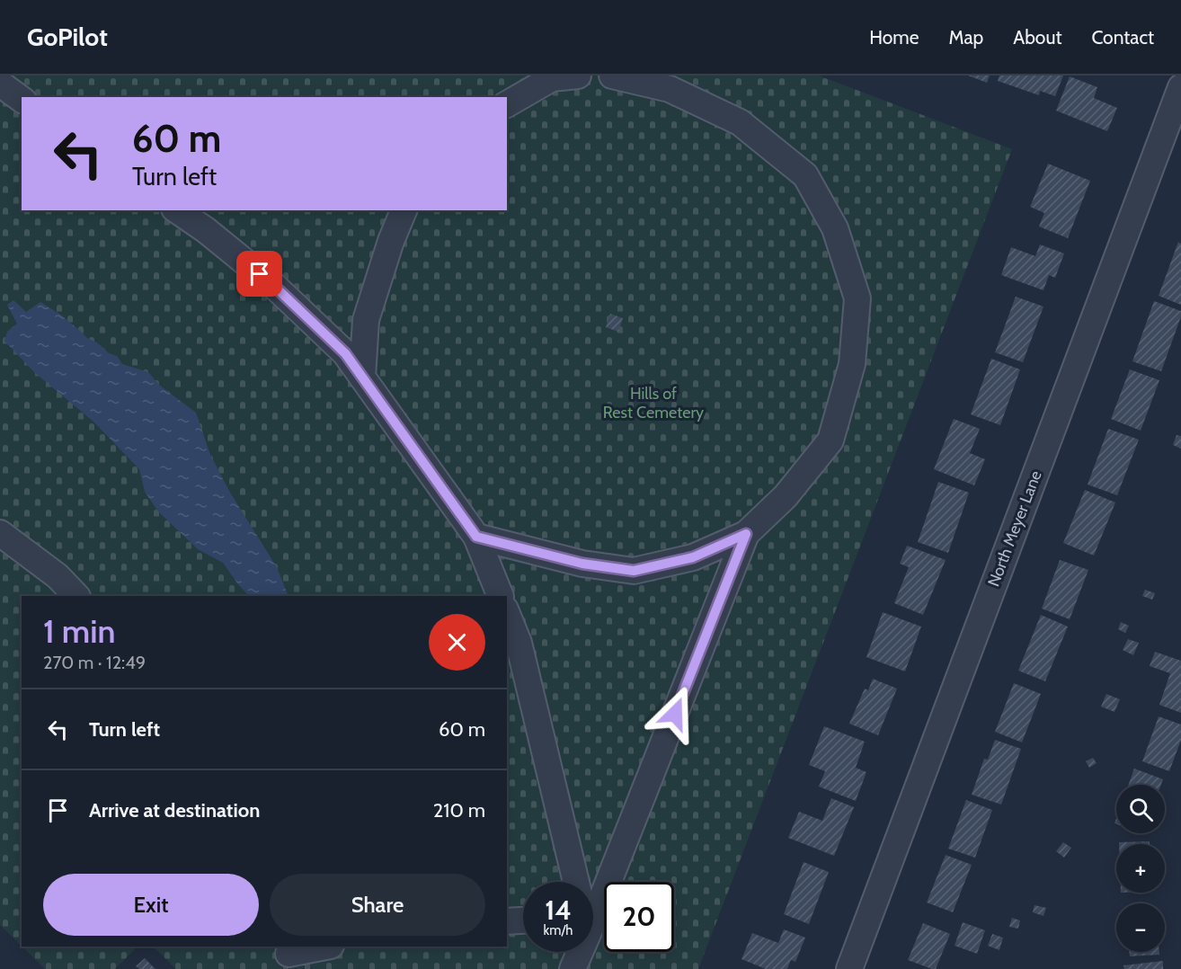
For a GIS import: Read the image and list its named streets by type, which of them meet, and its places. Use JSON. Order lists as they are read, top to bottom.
{
  "streets": {
    "street": ["North Meyer Lane"]
  },
  "parks": ["Hills of Rest Cemetery"],
  "page": {
    "header": "GoPilot",
    "nav": [
      "Home",
      "Map",
      "About",
      "Contact"
    ],
    "turn": ["60 m", "Turn left"],
    "heading": ["1 min", "270 m · 12:49"],
    "list": [
      {
        "name": "Turn left",
        "value": "60 m"
      },
      {
        "name": "Arrive at destination",
        "value": "210 m"
      }
    ],
    "map_buttons": ["+", "−"],
    "buttons": ["Exit", "Share"],
    "speed": "14 km/h",
    "limit": "20"
  }
}
